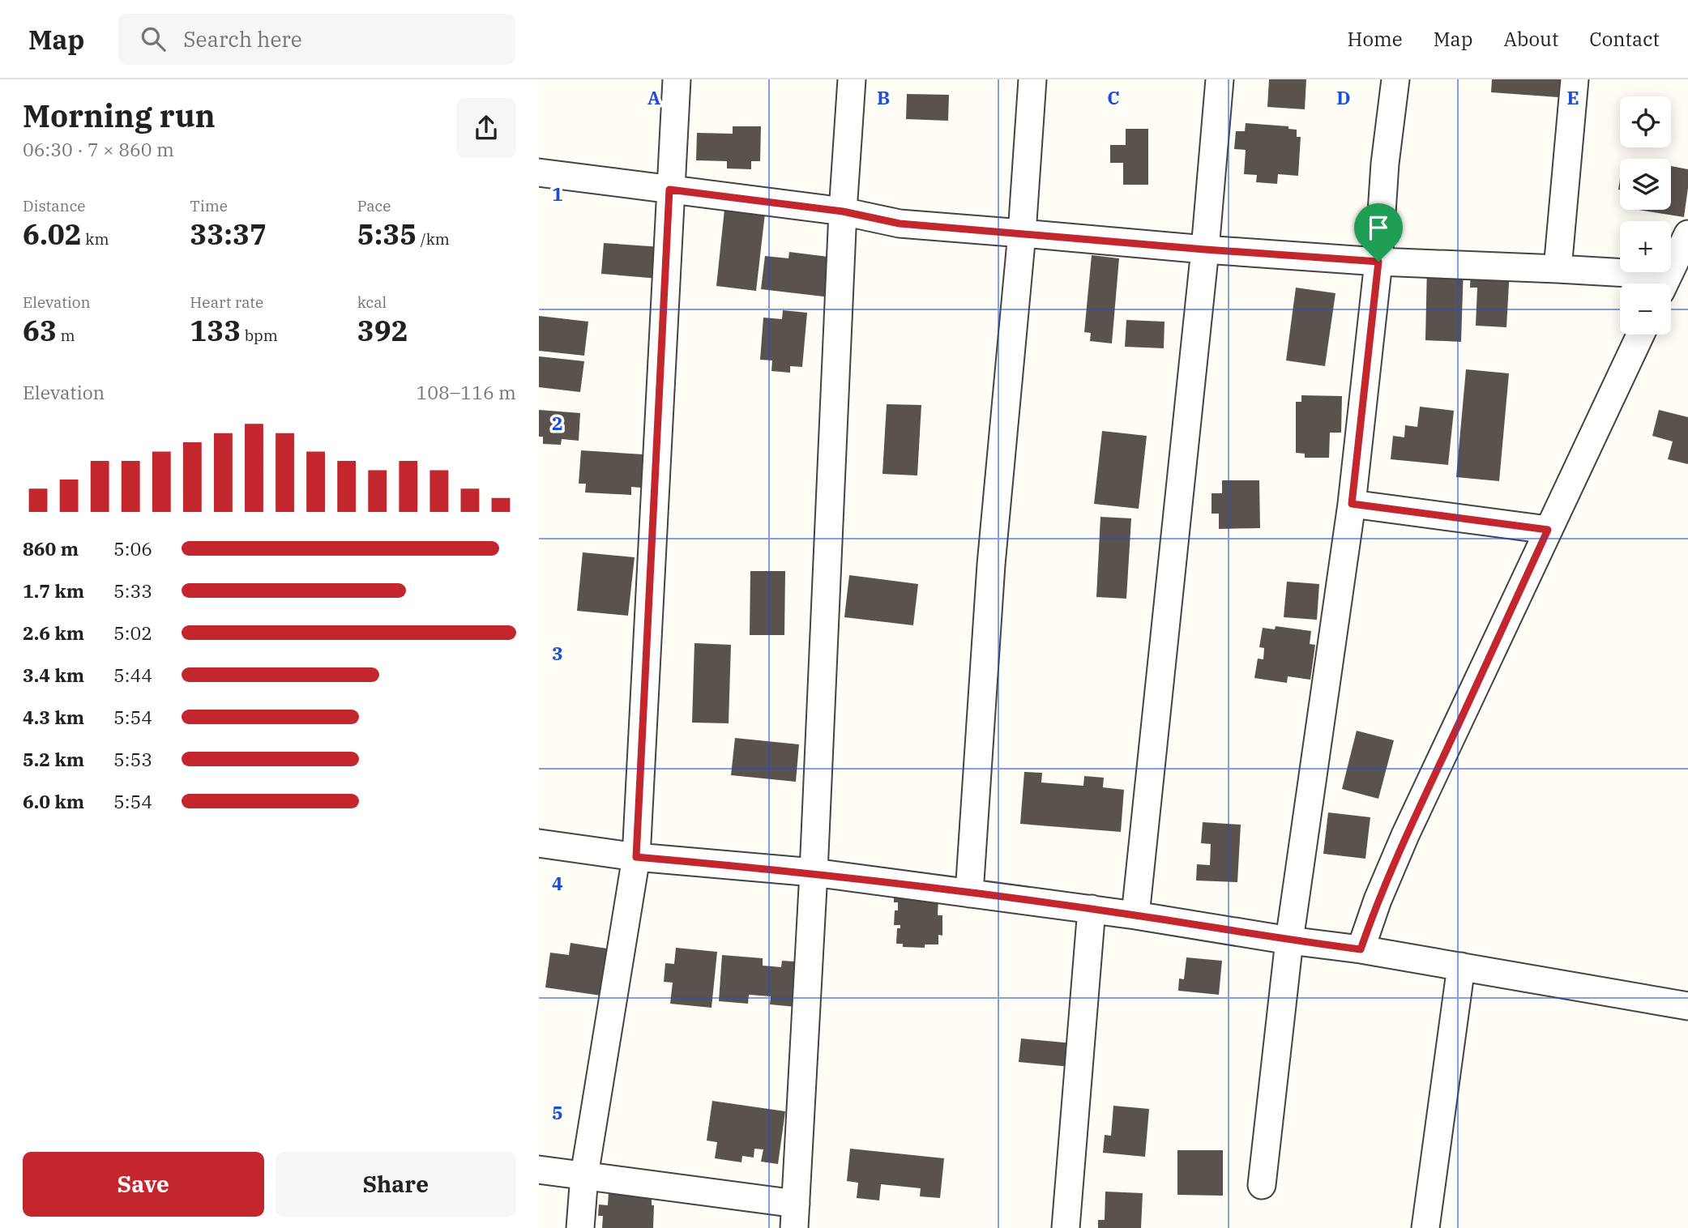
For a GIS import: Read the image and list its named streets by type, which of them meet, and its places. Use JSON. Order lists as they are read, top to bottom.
{
  "page": {
    "header": "Map",
    "search": "Search here",
    "nav": [
      "Home",
      "Map",
      "About",
      "Contact"
    ],
    "heading": ["Morning run", "06:30 · 7 × 860 m"],
    "map_buttons": ["+", "−"],
    "stats": [
      ["Distance", "6.02 km"],
      ["Time", "33:37"],
      ["Pace", "5:35 /km"],
      ["Elevation", "63 m"],
      ["Heart rate", "133 bpm"],
      ["kcal", "392"]
    ],
    "chart": ["Elevation", "108–116 m"],
    "list": [
      {
        "name": "860 m",
        "note": "5:06"
      },
      {
        "name": "1.7 km",
        "note": "5:33"
      },
      {
        "name": "2.6 km",
        "note": "5:02"
      },
      {
        "name": "3.4 km",
        "note": "5:44"
      },
      {
        "name": "4.3 km",
        "note": "5:54"
      },
      {
        "name": "5.2 km",
        "note": "5:53"
      },
      {
        "name": "6.0 km",
        "note": "5:54"
      }
    ],
    "buttons": ["Save", "Share"]
  },
  "grid": {
    "columns": [
      "A",
      "B",
      "C",
      "D",
      "E"
    ],
    "rows": [
      "1",
      "2",
      "3",
      "4",
      "5"
    ]
  }
}
